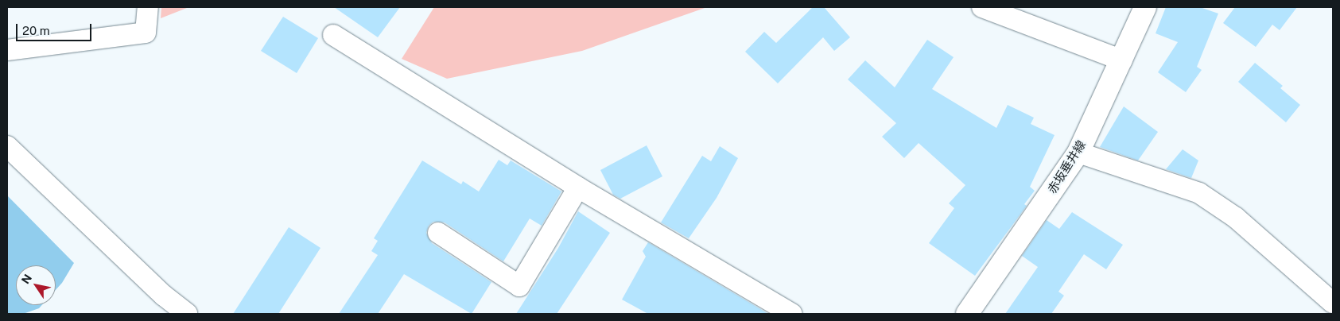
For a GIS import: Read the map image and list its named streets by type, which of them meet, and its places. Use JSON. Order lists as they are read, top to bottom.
{
  "streets": {
    "main road": ["赤坂垂井線"]
  },
  "scale_bar": "20 m",
  "north": "top left"
}
